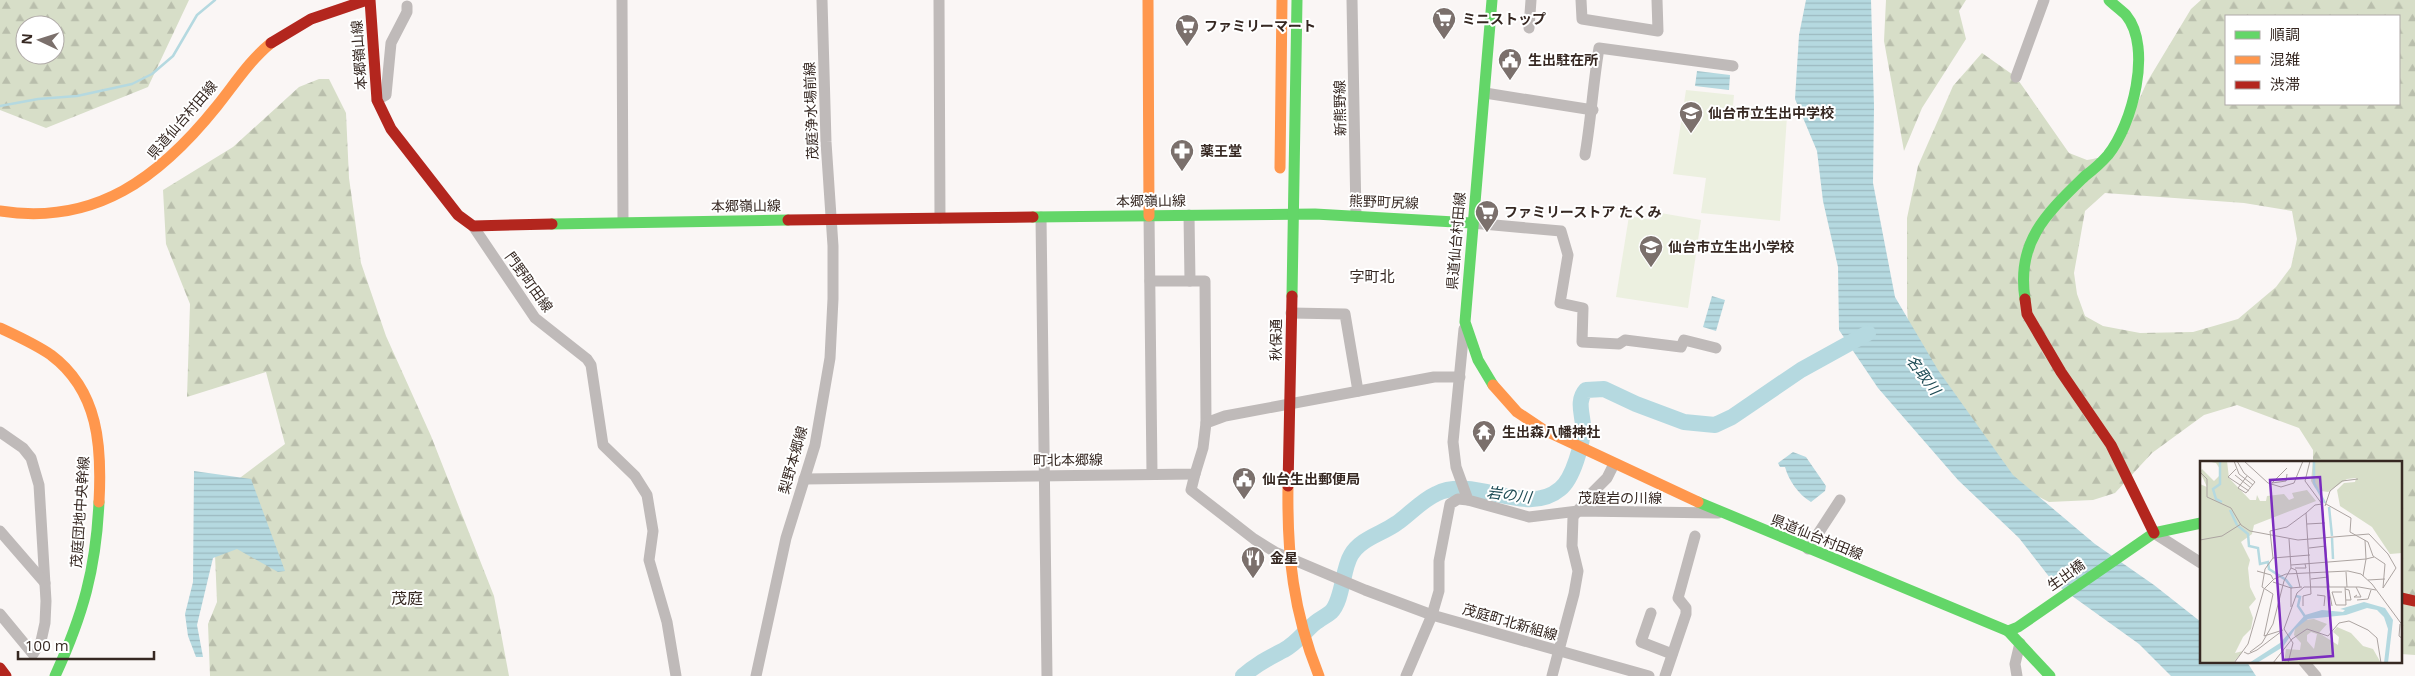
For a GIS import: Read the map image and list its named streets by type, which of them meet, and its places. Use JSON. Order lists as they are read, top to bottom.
{
  "streets": {
    "main road": [
      "本郷嶺山線",
      "県道仙台村田線",
      "熊野町尻線",
      "秋保通",
      "茂庭団地中央幹線",
      "生出橋"
    ],
    "street": [
      "新熊野線",
      "茂庭浄水場前線",
      "門野町田線",
      "梨野本郷線",
      "町北本郷線",
      "茂庭岩の川線",
      "茂庭町北新組線"
    ]
  },
  "crossings": [
    ["本郷嶺山線", "茂庭浄水場前線"],
    ["本郷嶺山線", "熊野町尻線"],
    ["本郷嶺山線", "門野町田線"],
    ["本郷嶺山線", "秋保通"],
    ["本郷嶺山線", "梨野本郷線"],
    ["新熊野線", "熊野町尻線"],
    ["茂庭浄水場前線", "梨野本郷線"],
    ["県道仙台村田線", "熊野町尻線"],
    ["県道仙台村田線", "茂庭岩の川線"],
    ["県道仙台村田線", "生出橋"],
    ["熊野町尻線", "秋保通"],
    ["秋保通", "茂庭町北新組線"],
    ["梨野本郷線", "町北本郷線"],
    ["町北本郷線", "茂庭町北新組線"]
  ],
  "districts": ["字町北", "茂庭"],
  "water": ["名取川", "岩の川"],
  "places": {
    "supermarket": ["ミニストップ", "ファミリーマート", "ファミリーストア たくみ"],
    "public building": ["生出駐在所", "仙台生出郵便局"],
    "school or university": ["仙台市立生出中学校", "仙台市立生出小学校"],
    "pharmacy": ["薬王堂"],
    "temple": ["生出森八幡神社"],
    "restaurant": ["金星"]
  },
  "legend": ["順調", "混雑", "渋滞"],
  "scale_bar": "100 m",
  "north": "left"
}
